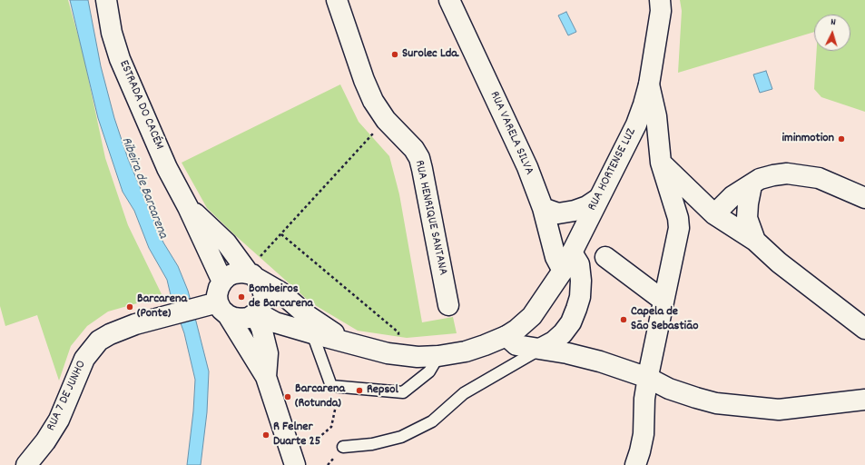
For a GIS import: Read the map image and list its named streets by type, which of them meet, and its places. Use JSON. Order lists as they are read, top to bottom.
{
  "streets": {
    "street": [
      "ESTRADA DO CACÉM",
      "RUA VARELA SILVA",
      "RUA HORTENSE LUZ",
      "RUA HENRIQUE SANTANA",
      "RUA 7 DE JUNHO"
    ]
  },
  "crossings": [
    ["ESTRADA DO CACÉM", "RUA HORTENSE LUZ"],
    ["ESTRADA DO CACÉM", "RUA 7 DE JUNHO"],
    ["RUA VARELA SILVA", "RUA HORTENSE LUZ"],
    ["RUA HORTENSE LUZ", "RUA 7 DE JUNHO"]
  ],
  "water": ["Ribeira de Barcarena"],
  "places": [
    "Surolec Lda.",
    "iminmotion",
    "Bombeiros de Barcarena",
    "Barcarena (Ponte)",
    "Capela de São Sebastião",
    "Repsol",
    "Barcarena (Rotunda)",
    "R Felner Duarte 25"
  ],
  "north": "top"
}
